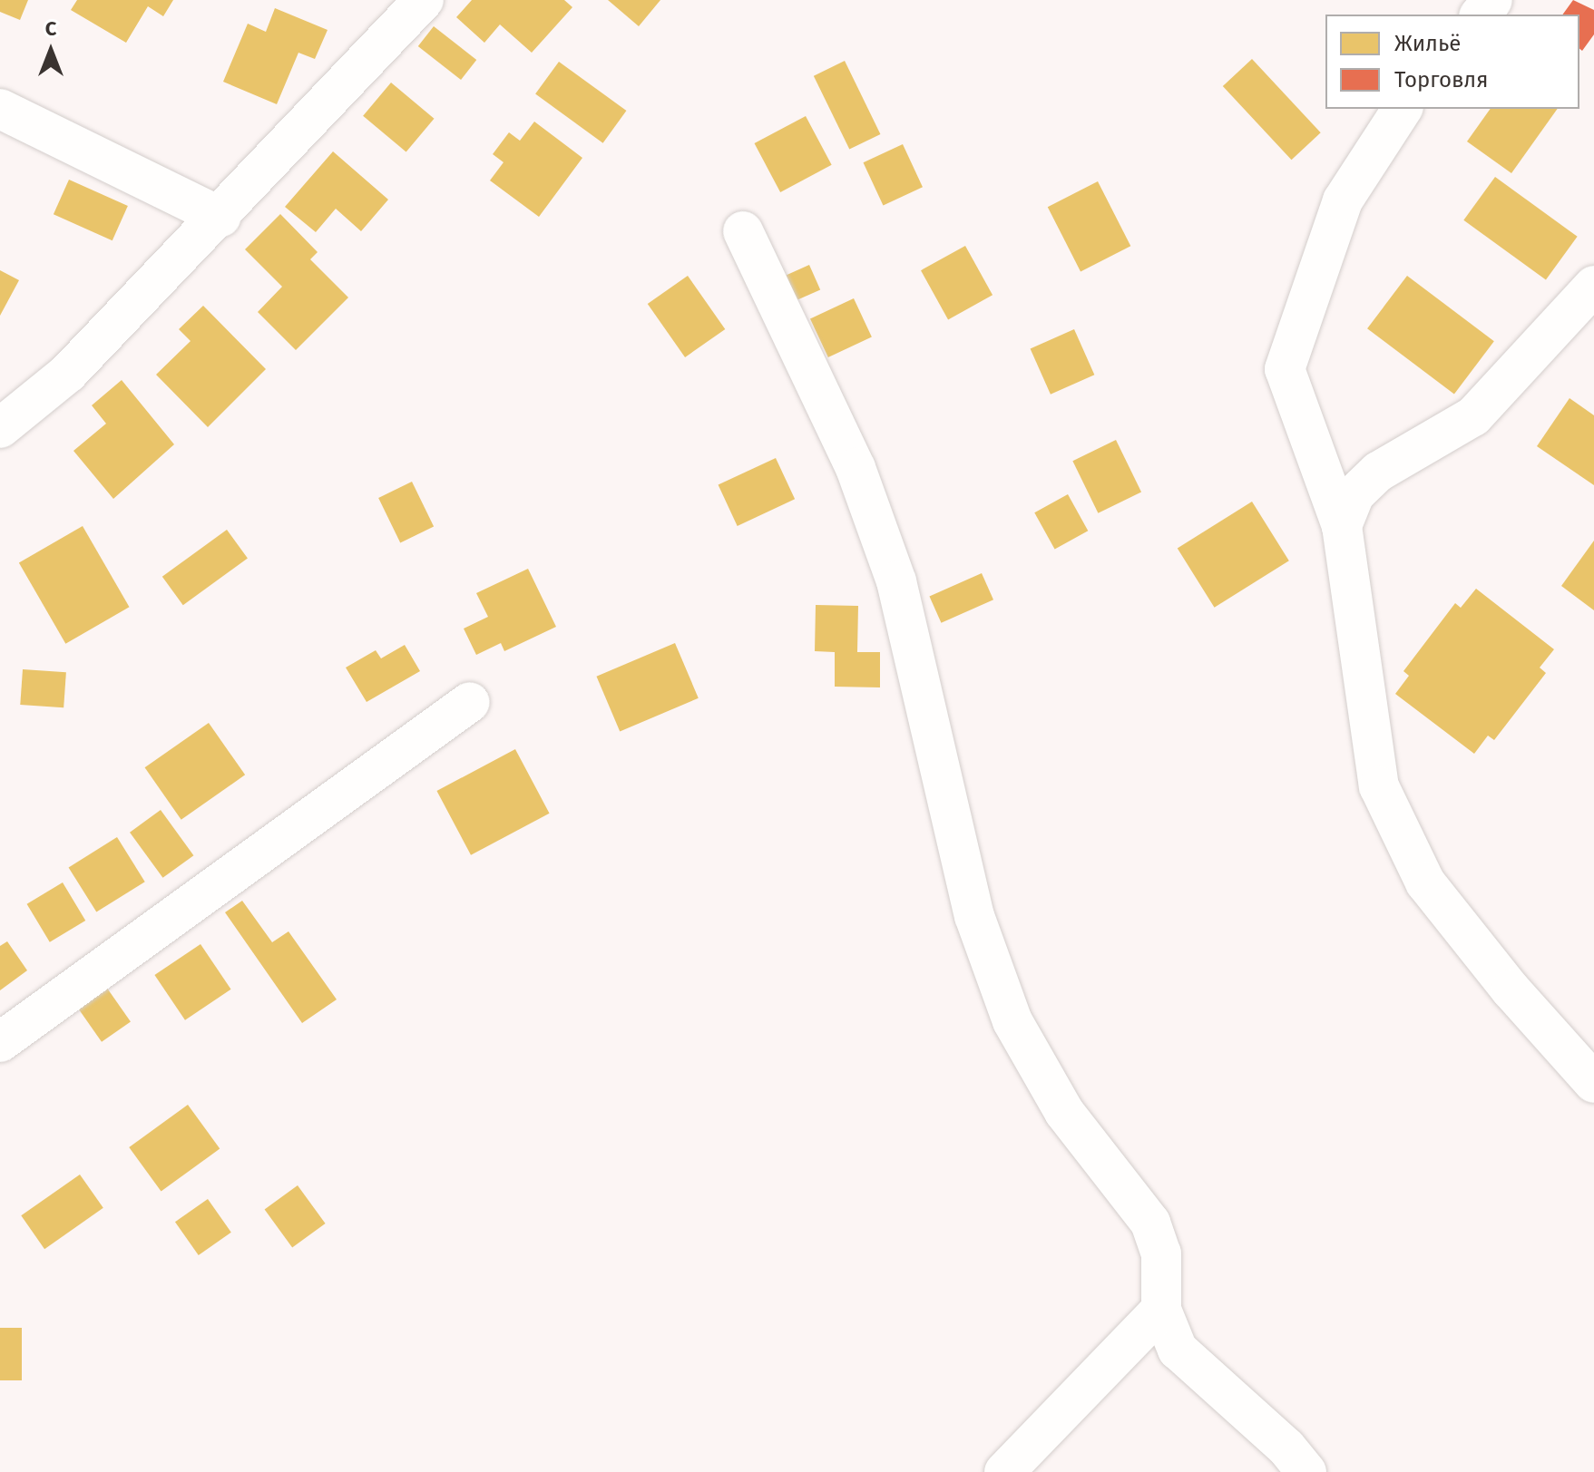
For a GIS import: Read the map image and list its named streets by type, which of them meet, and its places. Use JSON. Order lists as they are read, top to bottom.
{
  "legend": ["Жильё", "Торговля"],
  "north": "top"
}
